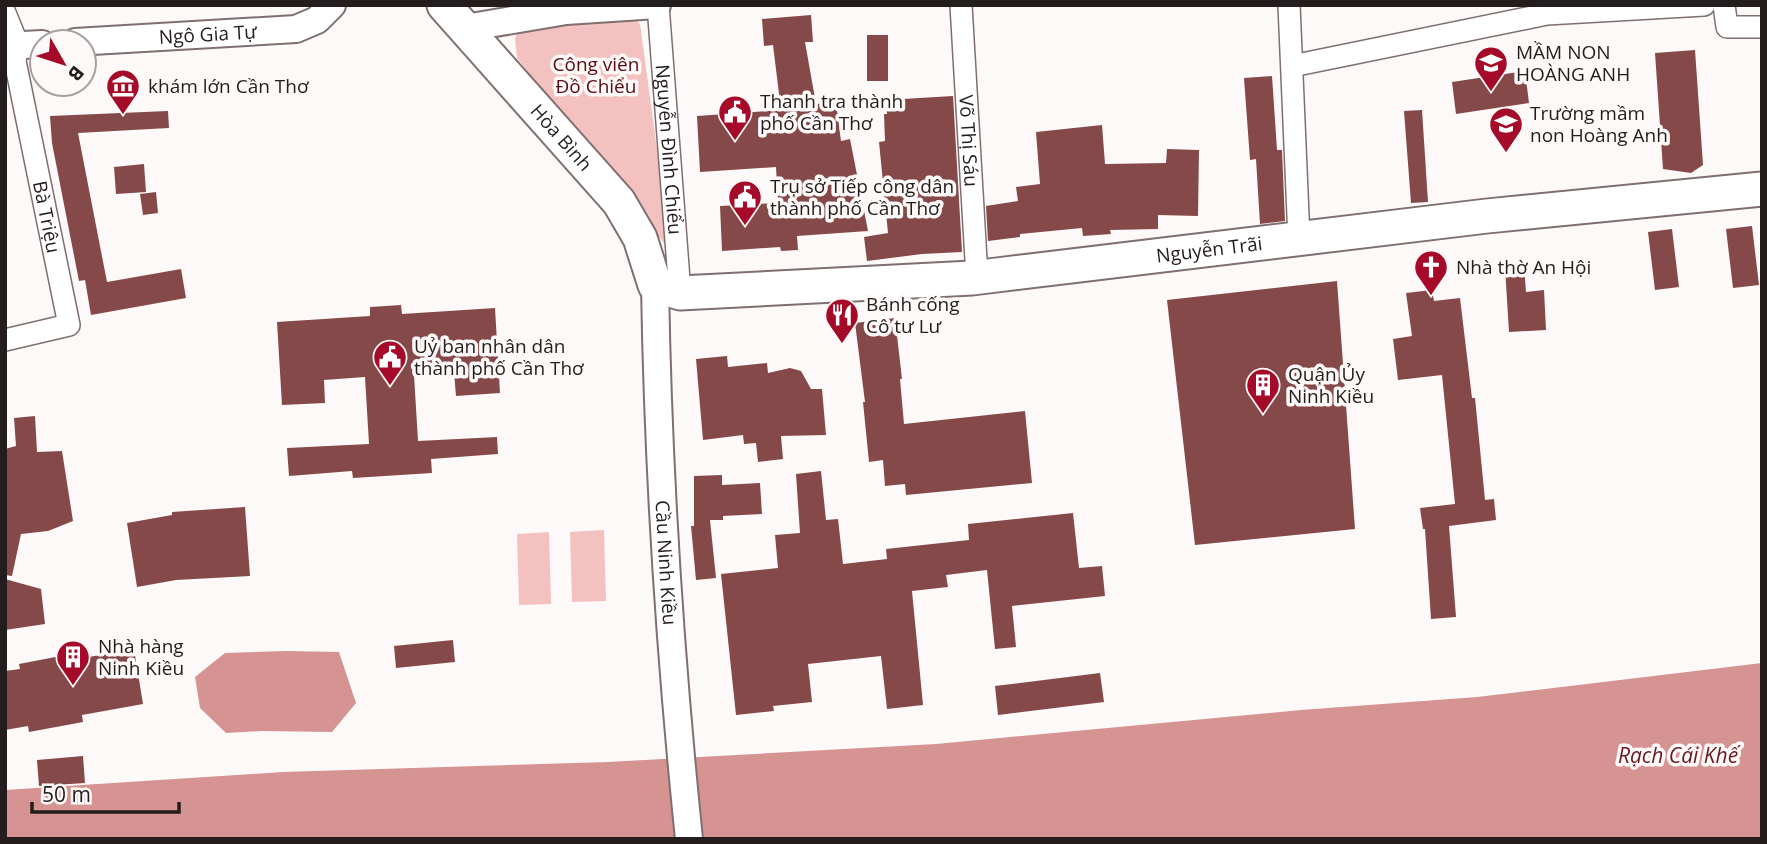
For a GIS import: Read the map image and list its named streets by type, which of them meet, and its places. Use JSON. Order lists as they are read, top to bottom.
{
  "streets": {
    "main road": ["Hòa Bình", "Nguyễn Trãi"],
    "street": [
      "Ngô Gia Tự",
      "Võ Thị Sáu",
      "Nguyễn Đình Chiểu",
      "Bà Triệu",
      "Cầu Ninh Kiều"
    ]
  },
  "crossings": [
    ["Hòa Bình", "Nguyễn Đình Chiểu"],
    ["Hòa Bình", "Nguyễn Trãi"],
    ["Hòa Bình", "Cầu Ninh Kiều"],
    ["Võ Thị Sáu", "Nguyễn Trãi"],
    ["Nguyễn Đình Chiểu", "Nguyễn Trãi"],
    ["Nguyễn Đình Chiểu", "Cầu Ninh Kiều"],
    ["Nguyễn Trãi", "Cầu Ninh Kiều"]
  ],
  "water": ["Rạch Cái Khế"],
  "parks": ["Công viên Đồ Chiểu"],
  "places": {
    "school or university": ["MẦM NON HOÀNG ANH", "Trường mầm non Hoàng Anh"],
    "museum": ["khám lớn Cần Thơ"],
    "public building": ["Thanh tra thành phố Cần Thơ", "Trụ sở Tiếp công dân thành phố Cần Thơ", "Uỷ ban nhân dân thành phố Cần Thơ"],
    "church": ["Nhà thờ An Hội"],
    "restaurant": ["Bánh cống Cô tư Lư"],
    "building": ["Quận Ủy Ninh Kiều", "Nhà hàng Ninh Kiều"]
  },
  "scale_bar": "50 m",
  "north": "bottom right"
}
